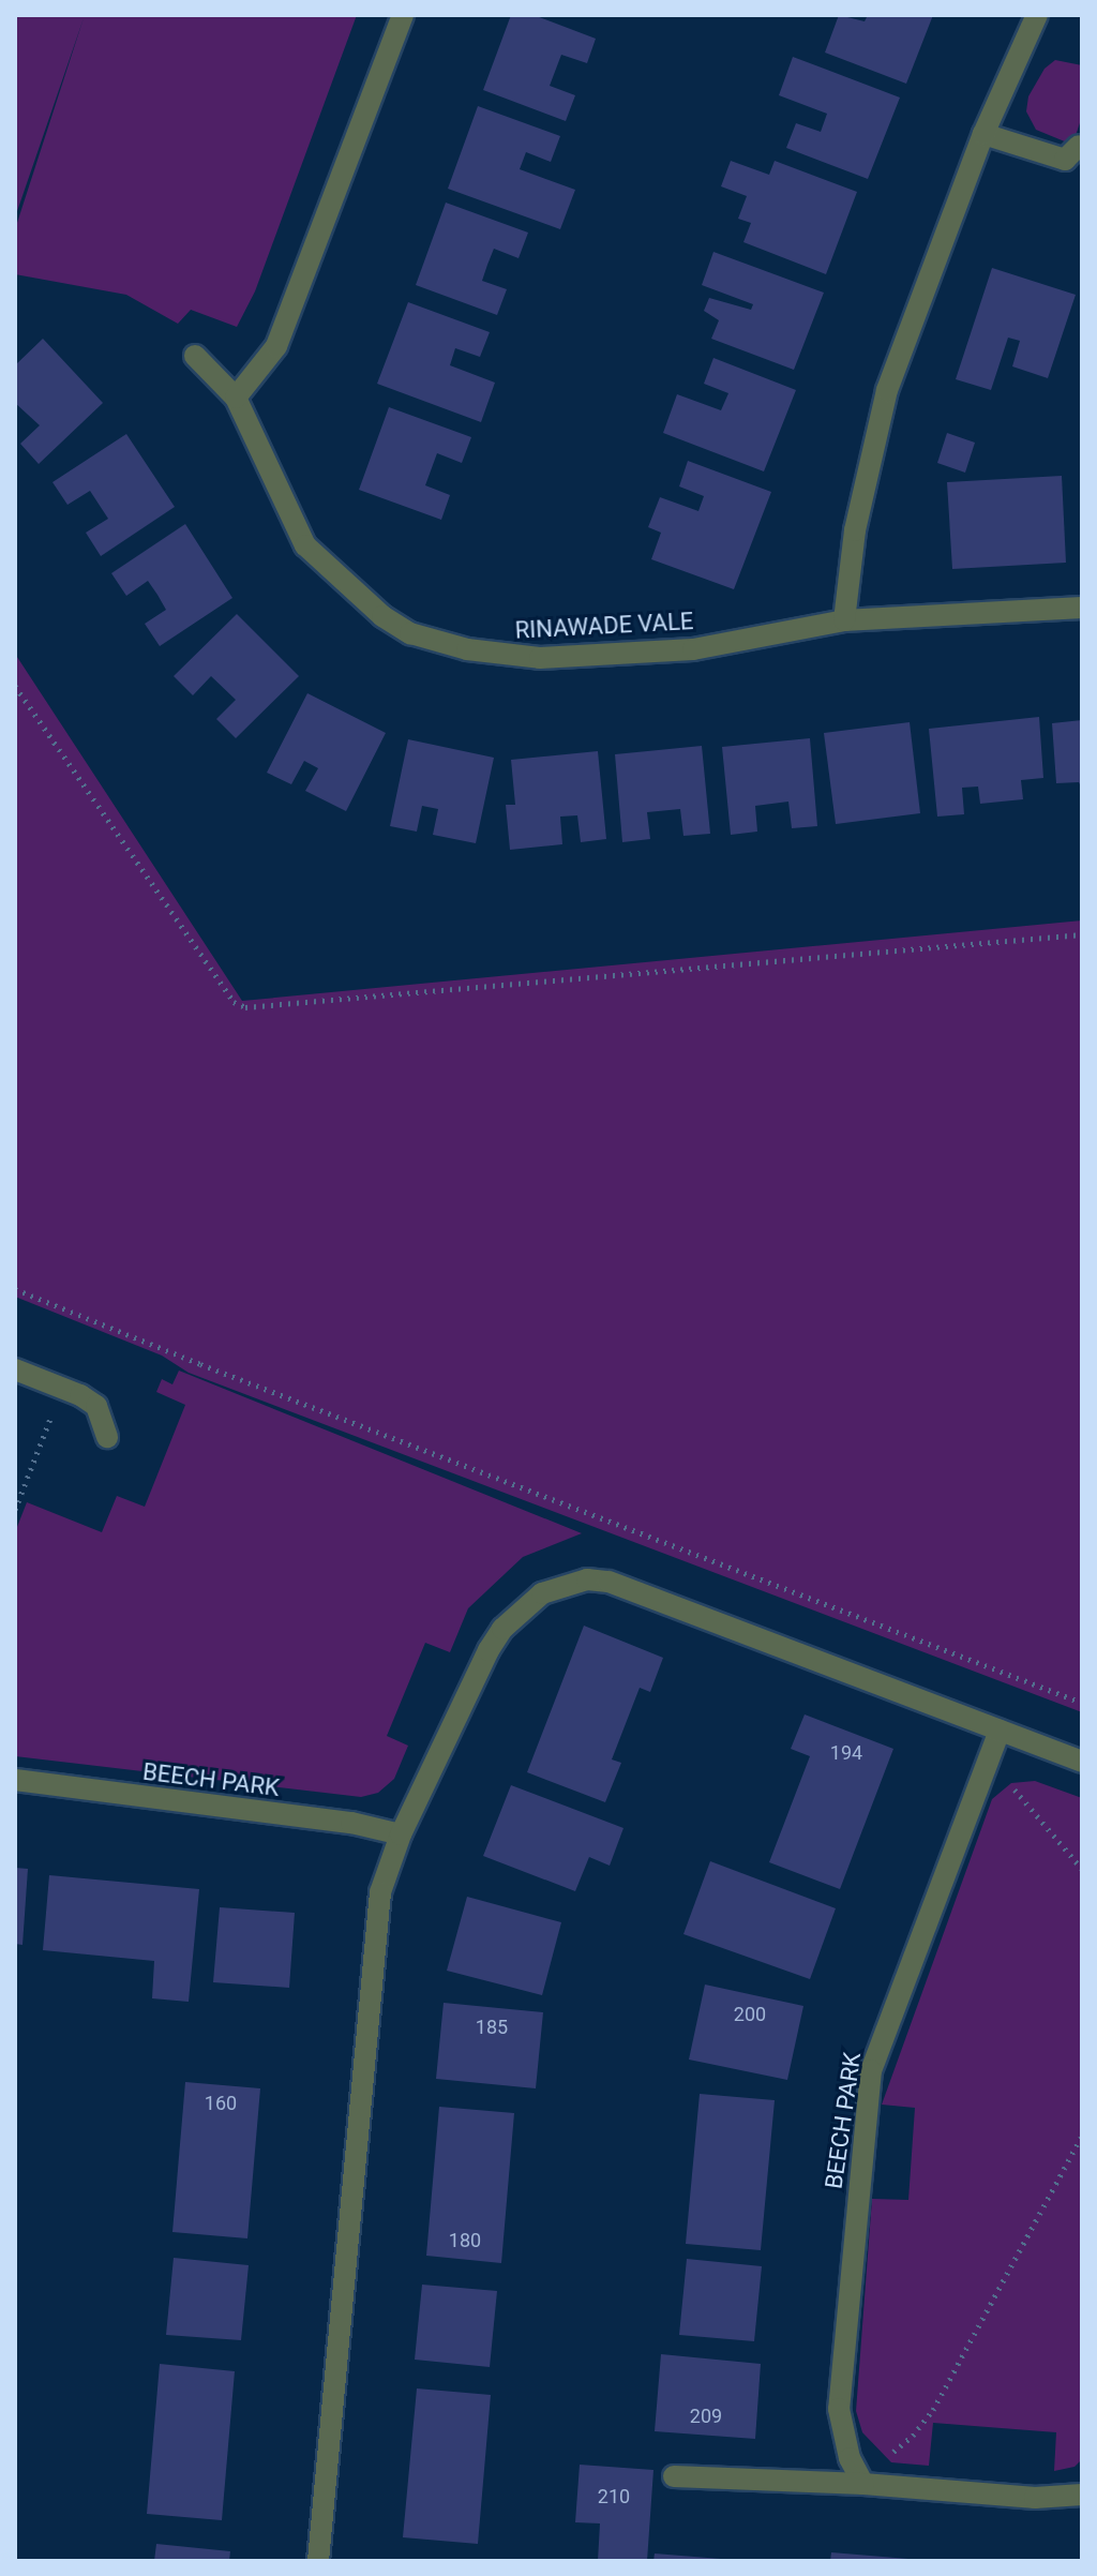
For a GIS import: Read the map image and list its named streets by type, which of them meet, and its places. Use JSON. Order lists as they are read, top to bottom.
{
  "streets": {
    "street": ["RINAWADE VALE", "BEECH PARK"]
  },
  "house_numbers": [
    "194",
    "200",
    "185",
    "160",
    "180",
    "209",
    "210"
  ]
}
